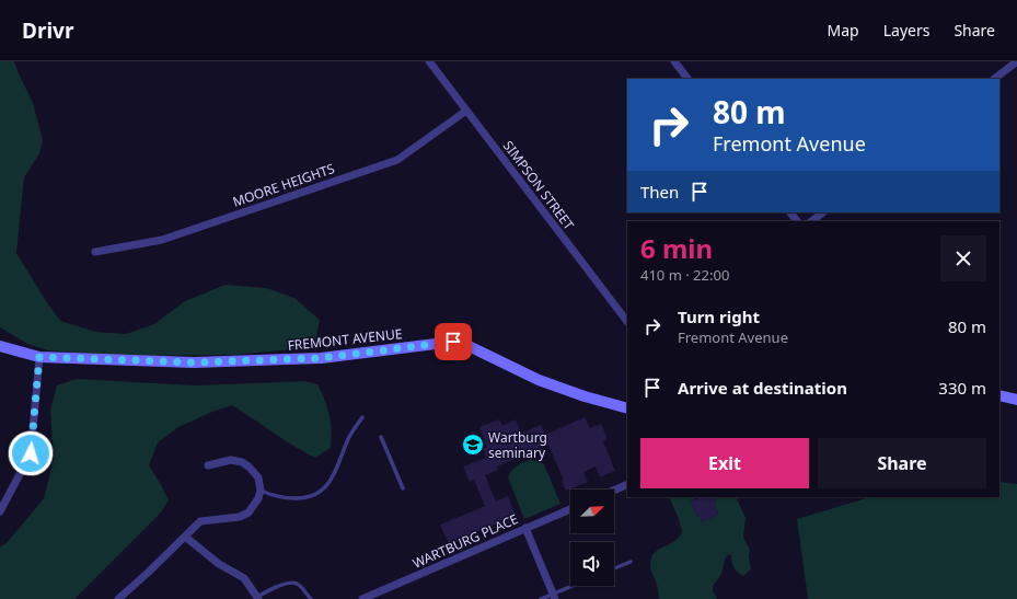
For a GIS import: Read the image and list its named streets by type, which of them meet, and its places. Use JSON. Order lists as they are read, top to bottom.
{
  "streets": {
    "main road": ["FREMONT AVENUE"],
    "street": ["MOORE HEIGHTS", "SIMPSON STREET", "WARTBURG PLACE"]
  },
  "crossings": [
    ["MOORE HEIGHTS", "SIMPSON STREET"]
  ],
  "places": {
    "school or university": ["Wartburg seminary"]
  },
  "north": "top right",
  "page": {
    "header": "Drivr",
    "nav": ["Map", "Layers", "Share"],
    "turn": ["80 m", "Fremont Avenue"],
    "then": "Then",
    "heading": ["6 min", "410 m · 22:00"],
    "list": [
      {
        "name": "Turn right",
        "note": "Fremont Avenue",
        "value": "80 m"
      },
      {
        "name": "Arrive at destination",
        "value": "330 m"
      }
    ],
    "buttons": ["Exit", "Share"]
  }
}
